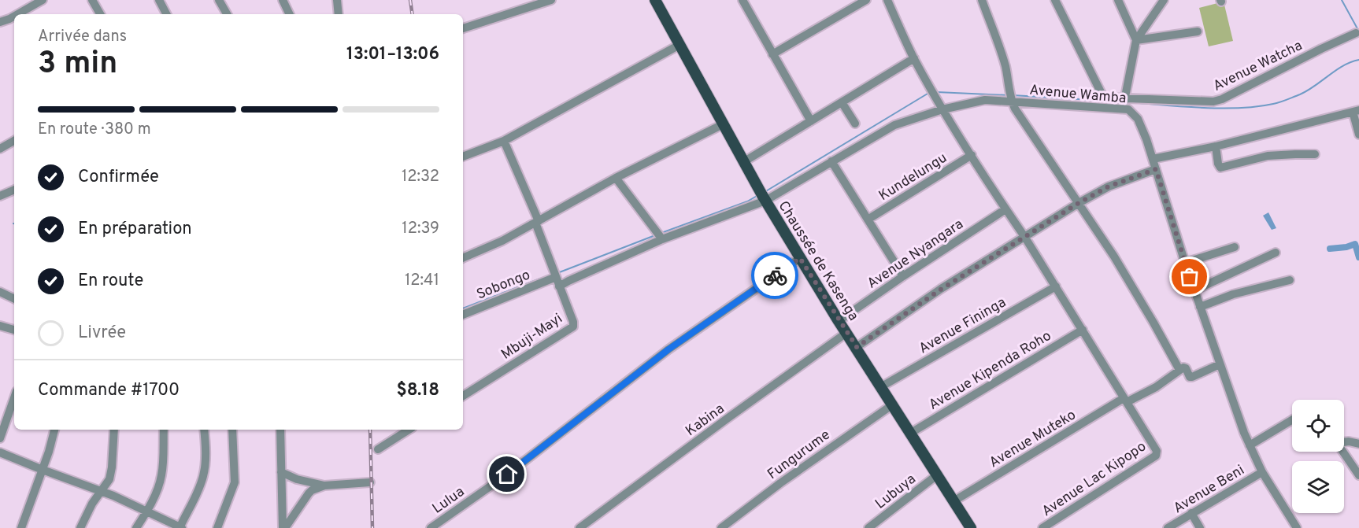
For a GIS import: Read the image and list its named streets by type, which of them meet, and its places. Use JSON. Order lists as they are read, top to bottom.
{
  "streets": {
    "main road": ["Chaussée de Kasenga"],
    "street": [
      "Avenue Watcha",
      "Avenue Wamba",
      "Kundelungu",
      "Avenue Nyangara",
      "Sobongo",
      "Avenue Fininga",
      "Mbuji-Mayi",
      "Avenue Kipenda Roho",
      "Kabina",
      "Avenue Muteko",
      "Fungurume",
      "Avenue Lac Kipopo",
      "Avenue Beni",
      "Lubuya",
      "Lulua"
    ]
  },
  "crossings": [
    ["Avenue Wamba", "Chaussée de Kasenga"],
    ["Avenue Wamba", "Mbuji-Mayi"],
    ["Avenue Wamba", "Avenue Beni"],
    ["Avenue Nyangara", "Chaussée de Kasenga"],
    ["Chaussée de Kasenga", "Avenue Fininga"],
    ["Chaussée de Kasenga", "Avenue Kipenda Roho"],
    ["Chaussée de Kasenga", "Kabina"],
    ["Chaussée de Kasenga", "Avenue Muteko"],
    ["Chaussée de Kasenga", "Fungurume"],
    ["Chaussée de Kasenga", "Lubuya"],
    ["Chaussée de Kasenga", "Lulua"],
    ["Sobongo", "Mbuji-Mayi"],
    ["Avenue Muteko", "Avenue Lac Kipopo"]
  ],
  "page": {
    "heading": ["3 min", "Arrivée dans", "13:01–13:06"],
    "panel": ["Commande #1700", "$8.18"],
    "bar": "En route · 380 m",
    "list": [
      ["Confirmée", "12:32"],
      ["En préparation", "12:39"],
      ["En route", "12:41"],
      "Livrée"
    ]
  }
}
